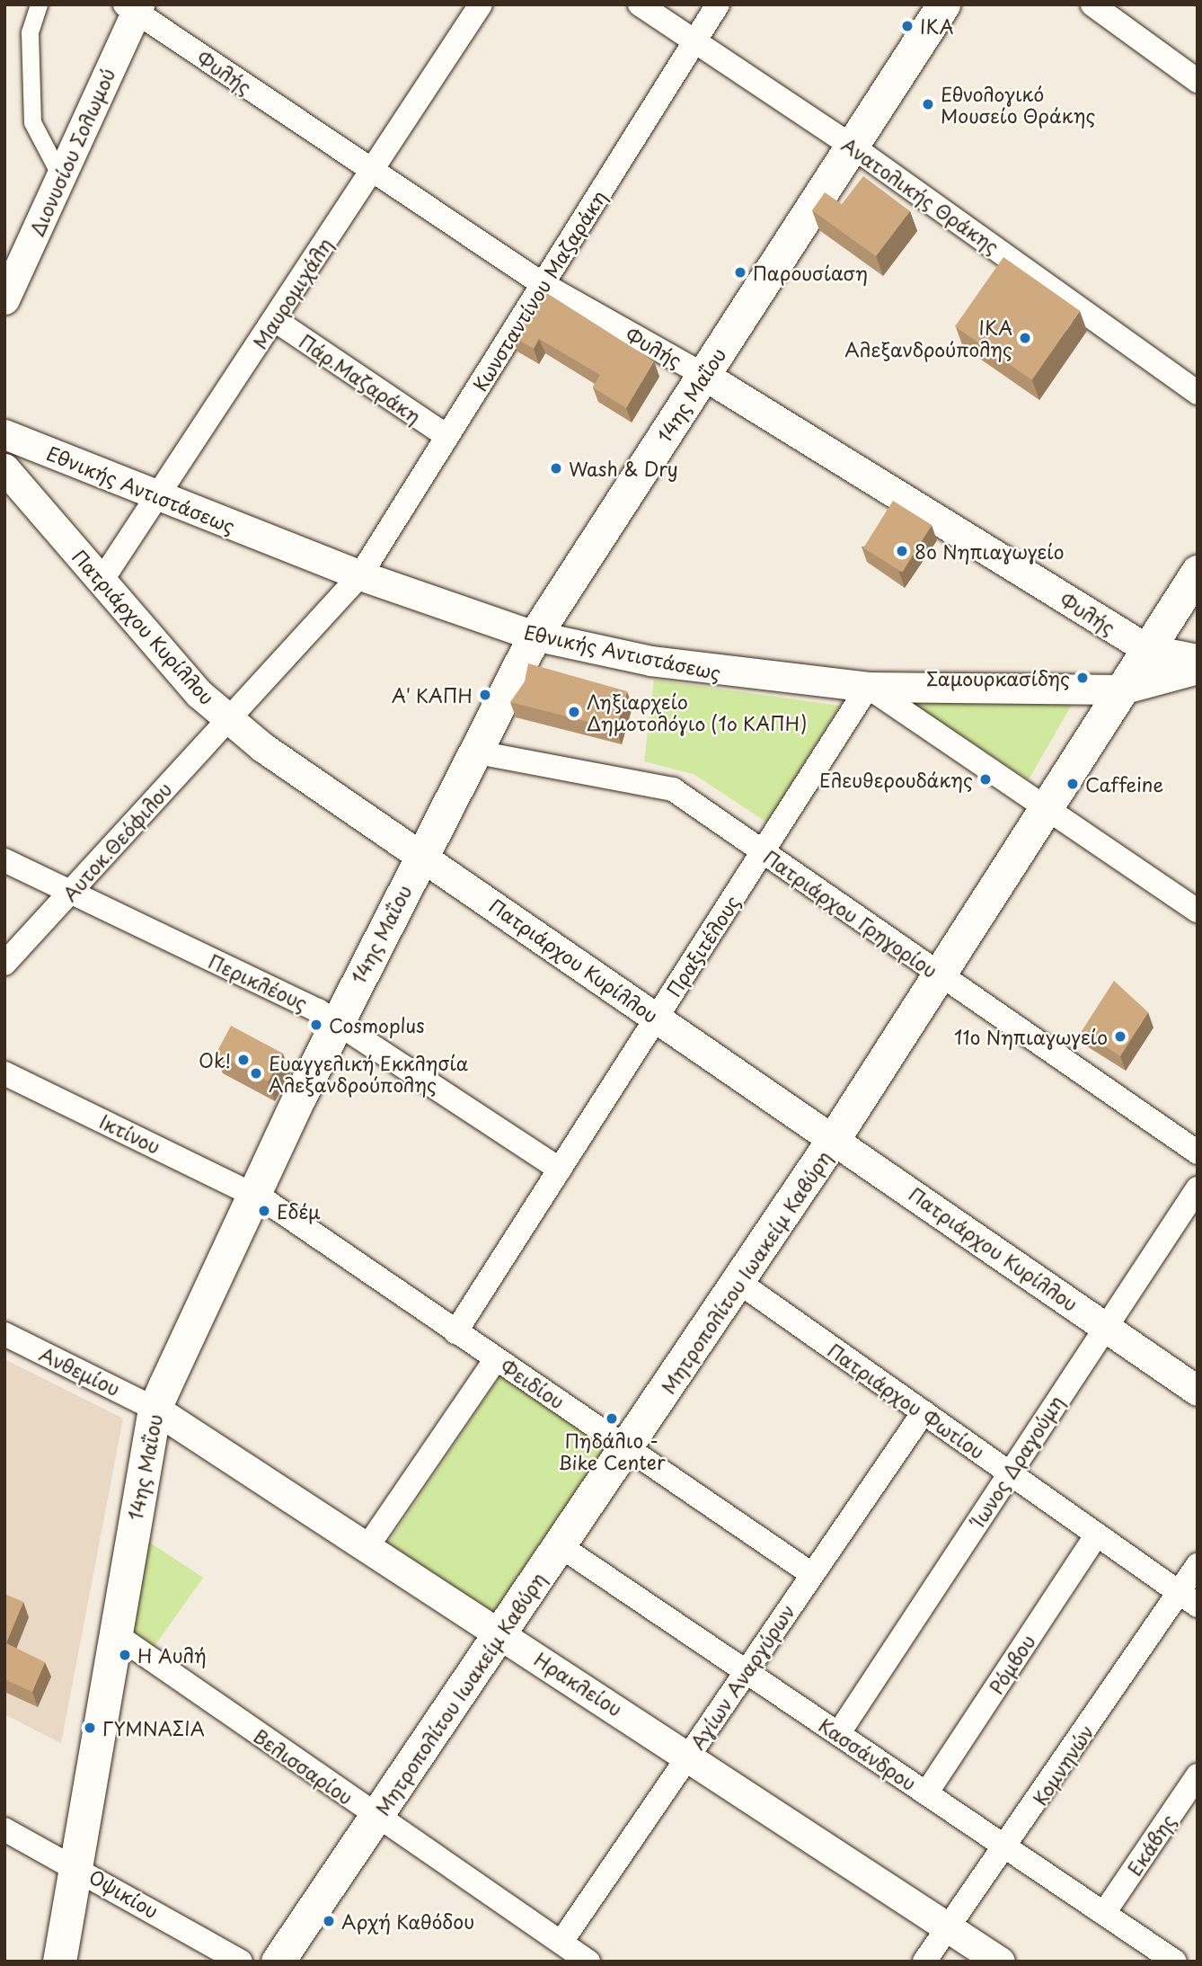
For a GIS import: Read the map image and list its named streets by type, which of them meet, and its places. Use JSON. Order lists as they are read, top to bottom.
{
  "streets": {
    "main road": ["14ης Μαΐου", "Μητροπολίτου Ιωακείμ Καβύρη"],
    "street": [
      "Φυλής",
      "Διονυσίου Σολωμού",
      "Ανατολικής Θράκης",
      "Κωνσταντίνου Μαζαράκη",
      "Μαυρομιχάλη",
      "Πάρ.Μαζαράκη",
      "Εθνικής Αντιστάσεως",
      "Πατριάρχου Κυρίλλου",
      "Αυτοκ.Θεόφιλου",
      "Πατριάρχου Γρηγορίου",
      "Πραξιτέλους",
      "Περικλέους",
      "Ικτίνου",
      "Ανθεμίου",
      "Φειδίου",
      "Πατριάρχου Φωτίου",
      "Ίωνος Δραγούμη",
      "Ρόμβου",
      "Αγίων Αναργύρων",
      "Ηρακλείου",
      "Κασσάνδρου",
      "Κομνηνών",
      "Βελισσαρίου",
      "Εκάβης",
      "Οψικίου"
    ]
  },
  "crossings": [
    ["Φυλής", "Διονυσίου Σολωμού"],
    ["Φυλής", "Κωνσταντίνου Μαζαράκη"],
    ["Φυλής", "Μαυρομιχάλη"],
    ["Φυλής", "14ης Μαΐου"],
    ["Φυλής", "Μητροπολίτου Ιωακείμ Καβύρη"],
    ["Ανατολικής Θράκης", "Κωνσταντίνου Μαζαράκη"],
    ["Ανατολικής Θράκης", "14ης Μαΐου"],
    ["Κωνσταντίνου Μαζαράκη", "Πάρ.Μαζαράκη"],
    ["Κωνσταντίνου Μαζαράκη", "Εθνικής Αντιστάσεως"],
    ["Κωνσταντίνου Μαζαράκη", "Αυτοκ.Θεόφιλου"],
    ["Μαυρομιχάλη", "Πάρ.Μαζαράκη"],
    ["Μαυρομιχάλη", "Εθνικής Αντιστάσεως"],
    ["Μαυρομιχάλη", "Πατριάρχου Κυρίλλου"],
    ["14ης Μαΐου", "Εθνικής Αντιστάσεως"],
    ["14ης Μαΐου", "Πατριάρχου Κυρίλλου"],
    ["14ης Μαΐου", "Πατριάρχου Γρηγορίου"],
    ["14ης Μαΐου", "Περικλέους"],
    ["14ης Μαΐου", "Ικτίνου"],
    ["14ης Μαΐου", "Ανθεμίου"],
    ["14ης Μαΐου", "Φειδίου"],
    ["14ης Μαΐου", "Ηρακλείου"],
    ["14ης Μαΐου", "Βελισσαρίου"],
    ["14ης Μαΐου", "Οψικίου"],
    ["Εθνικής Αντιστάσεως", "Αυτοκ.Θεόφιλου"],
    ["Εθνικής Αντιστάσεως", "Πραξιτέλους"],
    ["Εθνικής Αντιστάσεως", "Μητροπολίτου Ιωακείμ Καβύρη"],
    ["Πατριάρχου Κυρίλλου", "Αυτοκ.Θεόφιλου"],
    ["Πατριάρχου Κυρίλλου", "Πραξιτέλους"],
    ["Πατριάρχου Κυρίλλου", "Μητροπολίτου Ιωακείμ Καβύρη"],
    ["Πατριάρχου Κυρίλλου", "Ίωνος Δραγούμη"],
    ["Αυτοκ.Θεόφιλου", "Περικλέους"],
    ["Πατριάρχου Γρηγορίου", "Πραξιτέλους"],
    ["Πατριάρχου Γρηγορίου", "Μητροπολίτου Ιωακείμ Καβύρη"],
    ["Πραξιτέλους", "Περικλέους"],
    ["Πραξιτέλους", "Φειδίου"],
    ["Ικτίνου", "Φειδίου"],
    ["Μητροπολίτου Ιωακείμ Καβύρη", "Φειδίου"],
    ["Μητροπολίτου Ιωακείμ Καβύρη", "Πατριάρχου Φωτίου"],
    ["Μητροπολίτου Ιωακείμ Καβύρη", "Ηρακλείου"],
    ["Μητροπολίτου Ιωακείμ Καβύρη", "Κασσάνδρου"],
    ["Μητροπολίτου Ιωακείμ Καβύρη", "Βελισσαρίου"],
    ["Ανθεμίου", "Ηρακλείου"],
    ["Φειδίου", "Αγίων Αναργύρων"],
    ["Πατριάρχου Φωτίου", "Ίωνος Δραγούμη"],
    ["Πατριάρχου Φωτίου", "Ρόμβου"],
    ["Πατριάρχου Φωτίου", "Αγίων Αναργύρων"],
    ["Πατριάρχου Φωτίου", "Κομνηνών"],
    ["Ίωνος Δραγούμη", "Κασσάνδρου"],
    ["Ρόμβου", "Κασσάνδρου"],
    ["Αγίων Αναργύρων", "Ηρακλείου"],
    ["Αγίων Αναργύρων", "Κασσάνδρου"],
    ["Αγίων Αναργύρων", "Βελισσαρίου"],
    ["Ηρακλείου", "Κομνηνών"],
    ["Κασσάνδρου", "Κομνηνών"],
    ["Κασσάνδρου", "Εκάβης"]
  ],
  "places": [
    "ΙΚΑ",
    "Εθνολογικό Μουσείο Θράκης",
    "Παρουσίαση",
    "ΙΚΑ Αλεξανδρούπολης",
    "Wash & Dry",
    "8ο Νηπιαγωγείο",
    "Σαμουρκασίδης",
    "Α' ΚΑΠΗ",
    "Ληξιαρχείο Δημοτολόγιο (1ο ΚΑΠΗ)",
    "Ελευθερουδάκης",
    "Caffeine",
    "Cosmoplus",
    "11ο Νηπιαγωγείο",
    "Ok!",
    "Ευαγγελική Εκκλησία Αλεξανδρούπολης",
    "Εδέμ",
    "Πηδάλιo - Bike Center",
    "Η Αυλή",
    "ΓΥΜΝΑΣΙΑ",
    "Αρχή Καθόδου"
  ]
}
